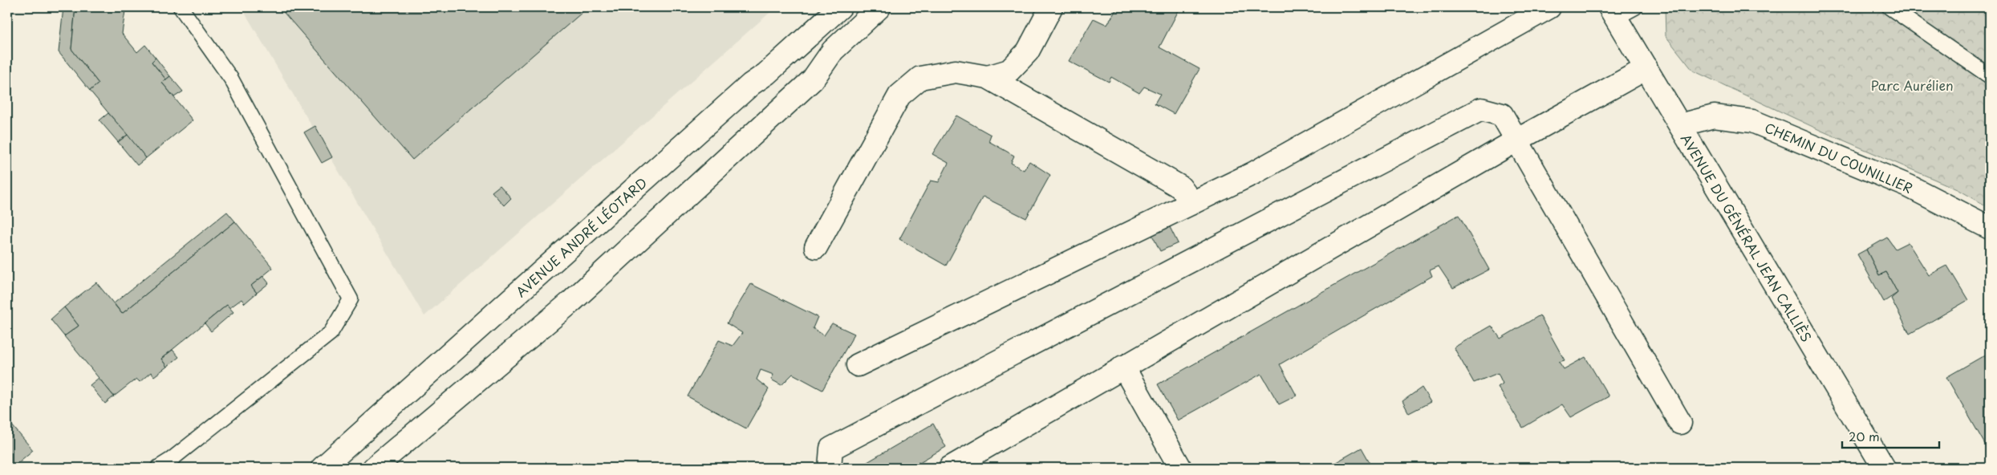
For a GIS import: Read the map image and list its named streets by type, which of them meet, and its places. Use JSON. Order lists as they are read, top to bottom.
{
  "streets": {
    "street": ["CHEMIN DU COUNILLIER", "AVENUE ANDRÉ LÉOTARD", "AVENUE DU GÉNÉRAL JEAN CALLIÈS"]
  },
  "crossings": [
    ["CHEMIN DU COUNILLIER", "AVENUE DU GÉNÉRAL JEAN CALLIÈS"]
  ],
  "parks": ["Parc Aurélien"],
  "scale_bar": "20 m"
}
